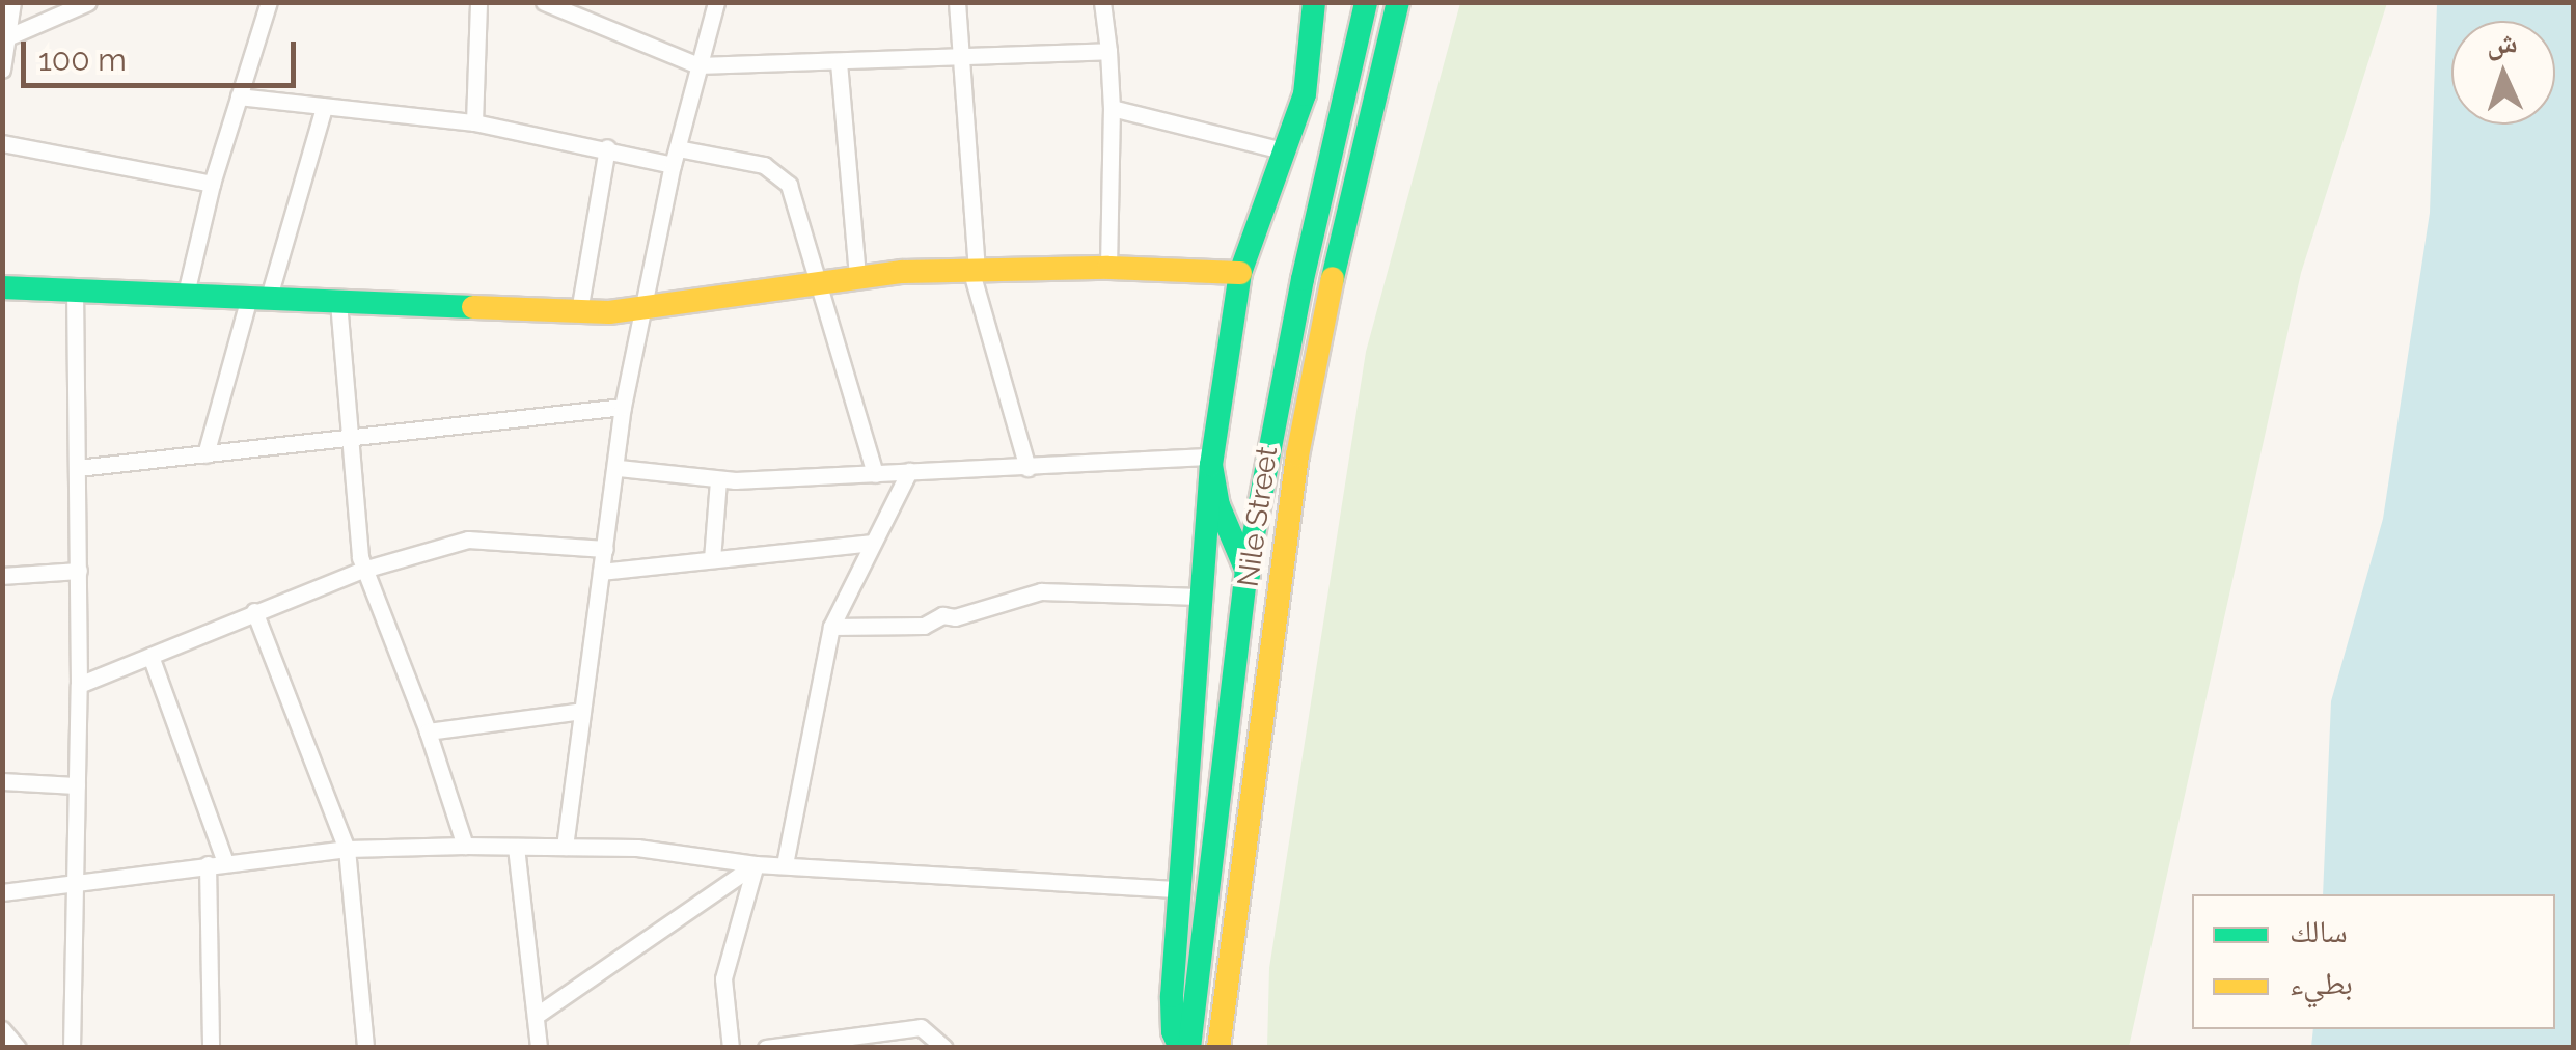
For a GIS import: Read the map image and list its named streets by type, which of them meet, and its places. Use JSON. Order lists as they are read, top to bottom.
{
  "streets": {
    "street": ["Nile Street"]
  },
  "legend": ["سالك", "بطيء"],
  "scale_bar": "100 m",
  "north": "top"
}
